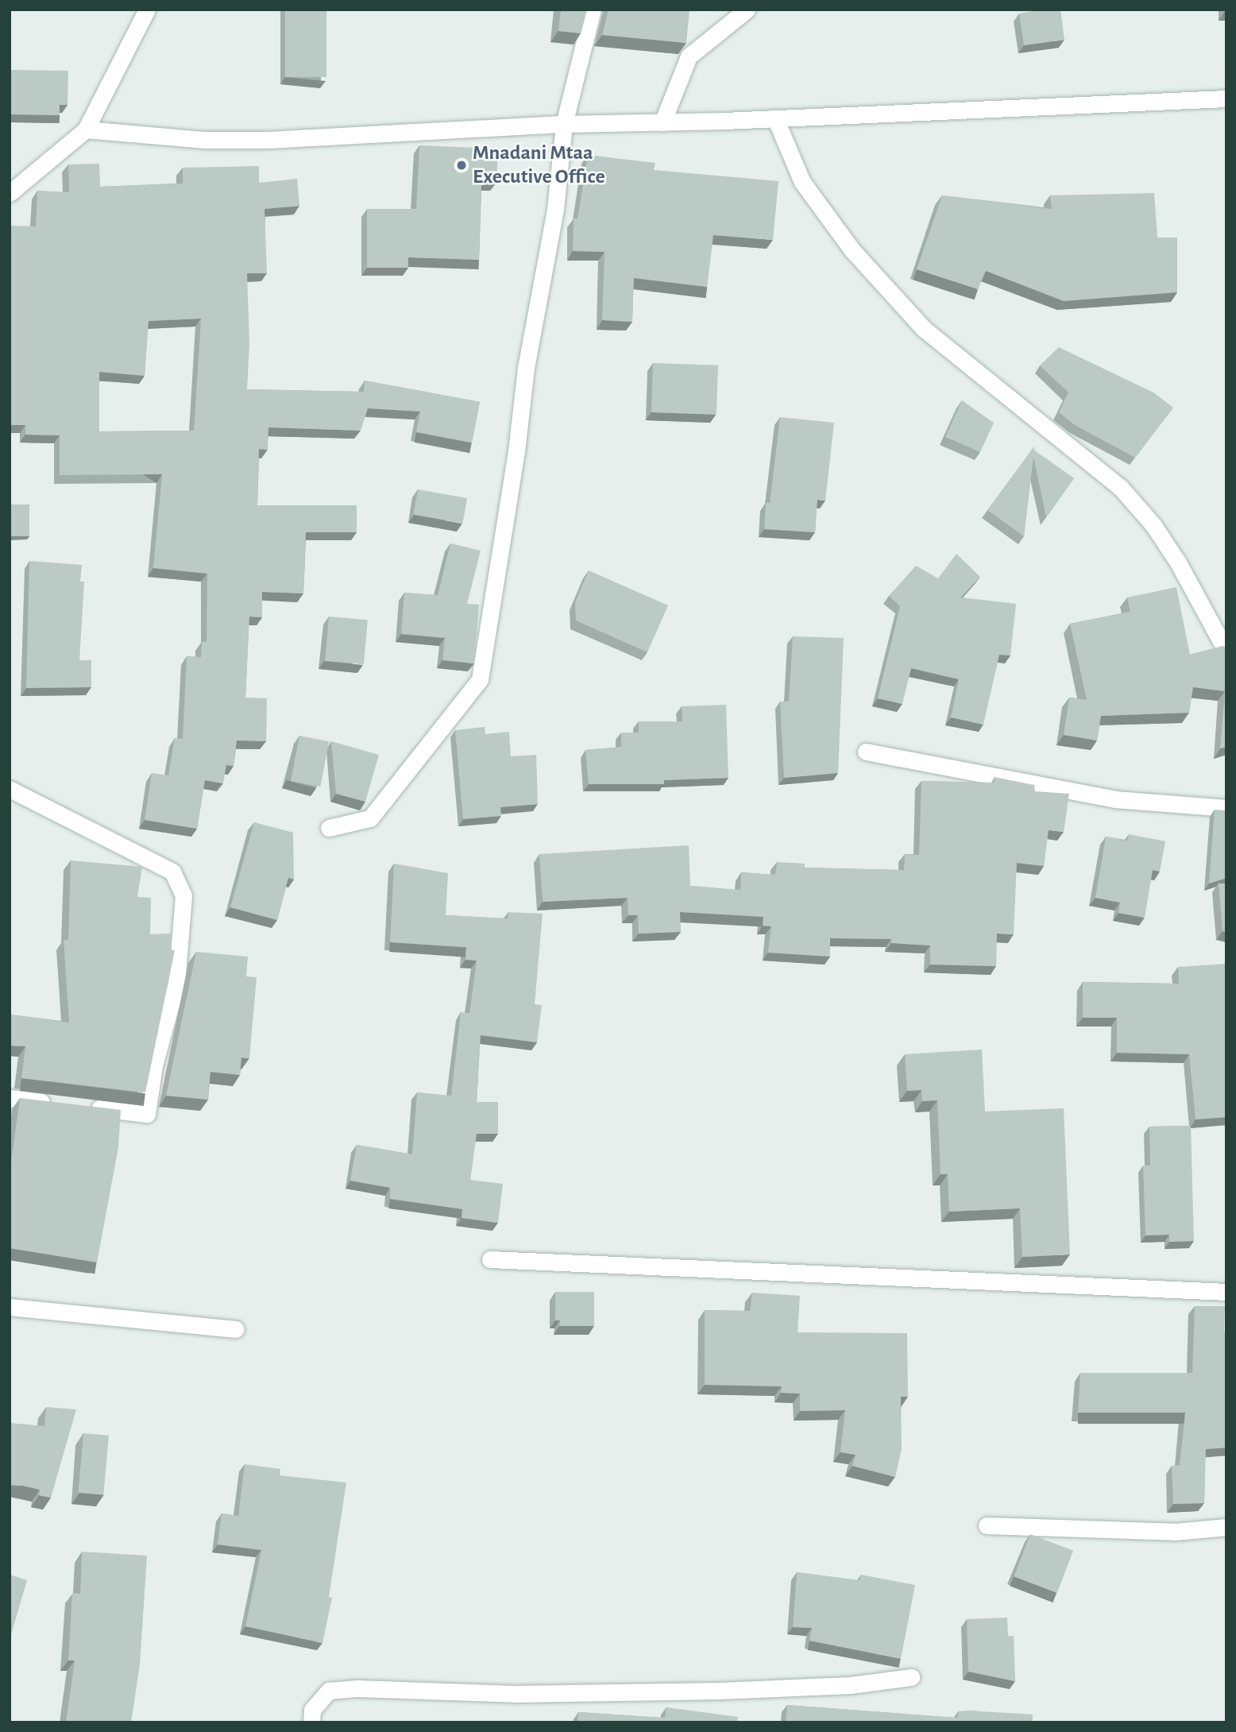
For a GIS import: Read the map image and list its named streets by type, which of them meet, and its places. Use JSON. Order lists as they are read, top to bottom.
{
  "places": ["Mnadani Mtaa Executive Office"]
}
